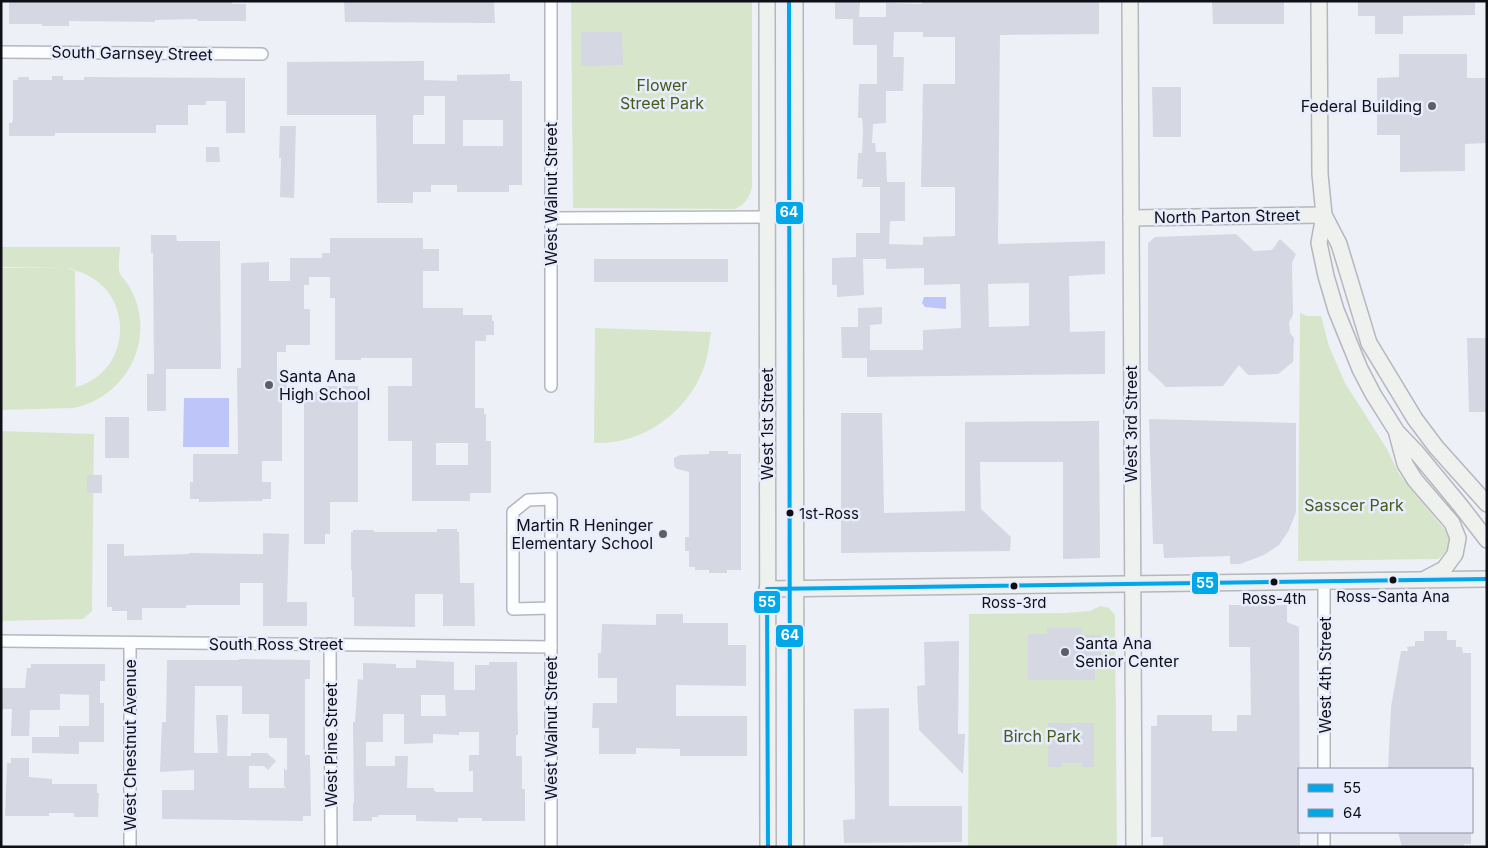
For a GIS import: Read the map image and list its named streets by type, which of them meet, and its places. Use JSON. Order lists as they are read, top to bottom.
{
  "streets": {
    "main road": ["North Parton Street", "West 1st Street", "West 3rd Street"],
    "street": [
      "South Garnsey Street",
      "West Walnut Street",
      "South Ross Street",
      "West 4th Street",
      "West Chestnut Avenue",
      "West Pine Street"
    ]
  },
  "crossings": [
    ["West Walnut Street", "South Ross Street"],
    ["North Parton Street", "West 3rd Street"],
    ["South Ross Street", "West Chestnut Avenue"],
    ["South Ross Street", "West Pine Street"]
  ],
  "parks": ["Flower Street Park", "Sasscer Park", "Birch Park"],
  "places": [
    "Federal Building",
    "Santa Ana High School",
    "1st-Ross",
    "Martin R Heninger Elementary School",
    "Ross-Santa Ana",
    "Ross-4th",
    "Ross-3rd",
    "Santa Ana Senior Center"
  ],
  "lines": ["transit line 64", "transit line 55"],
  "legend": ["55", "64"]
}
